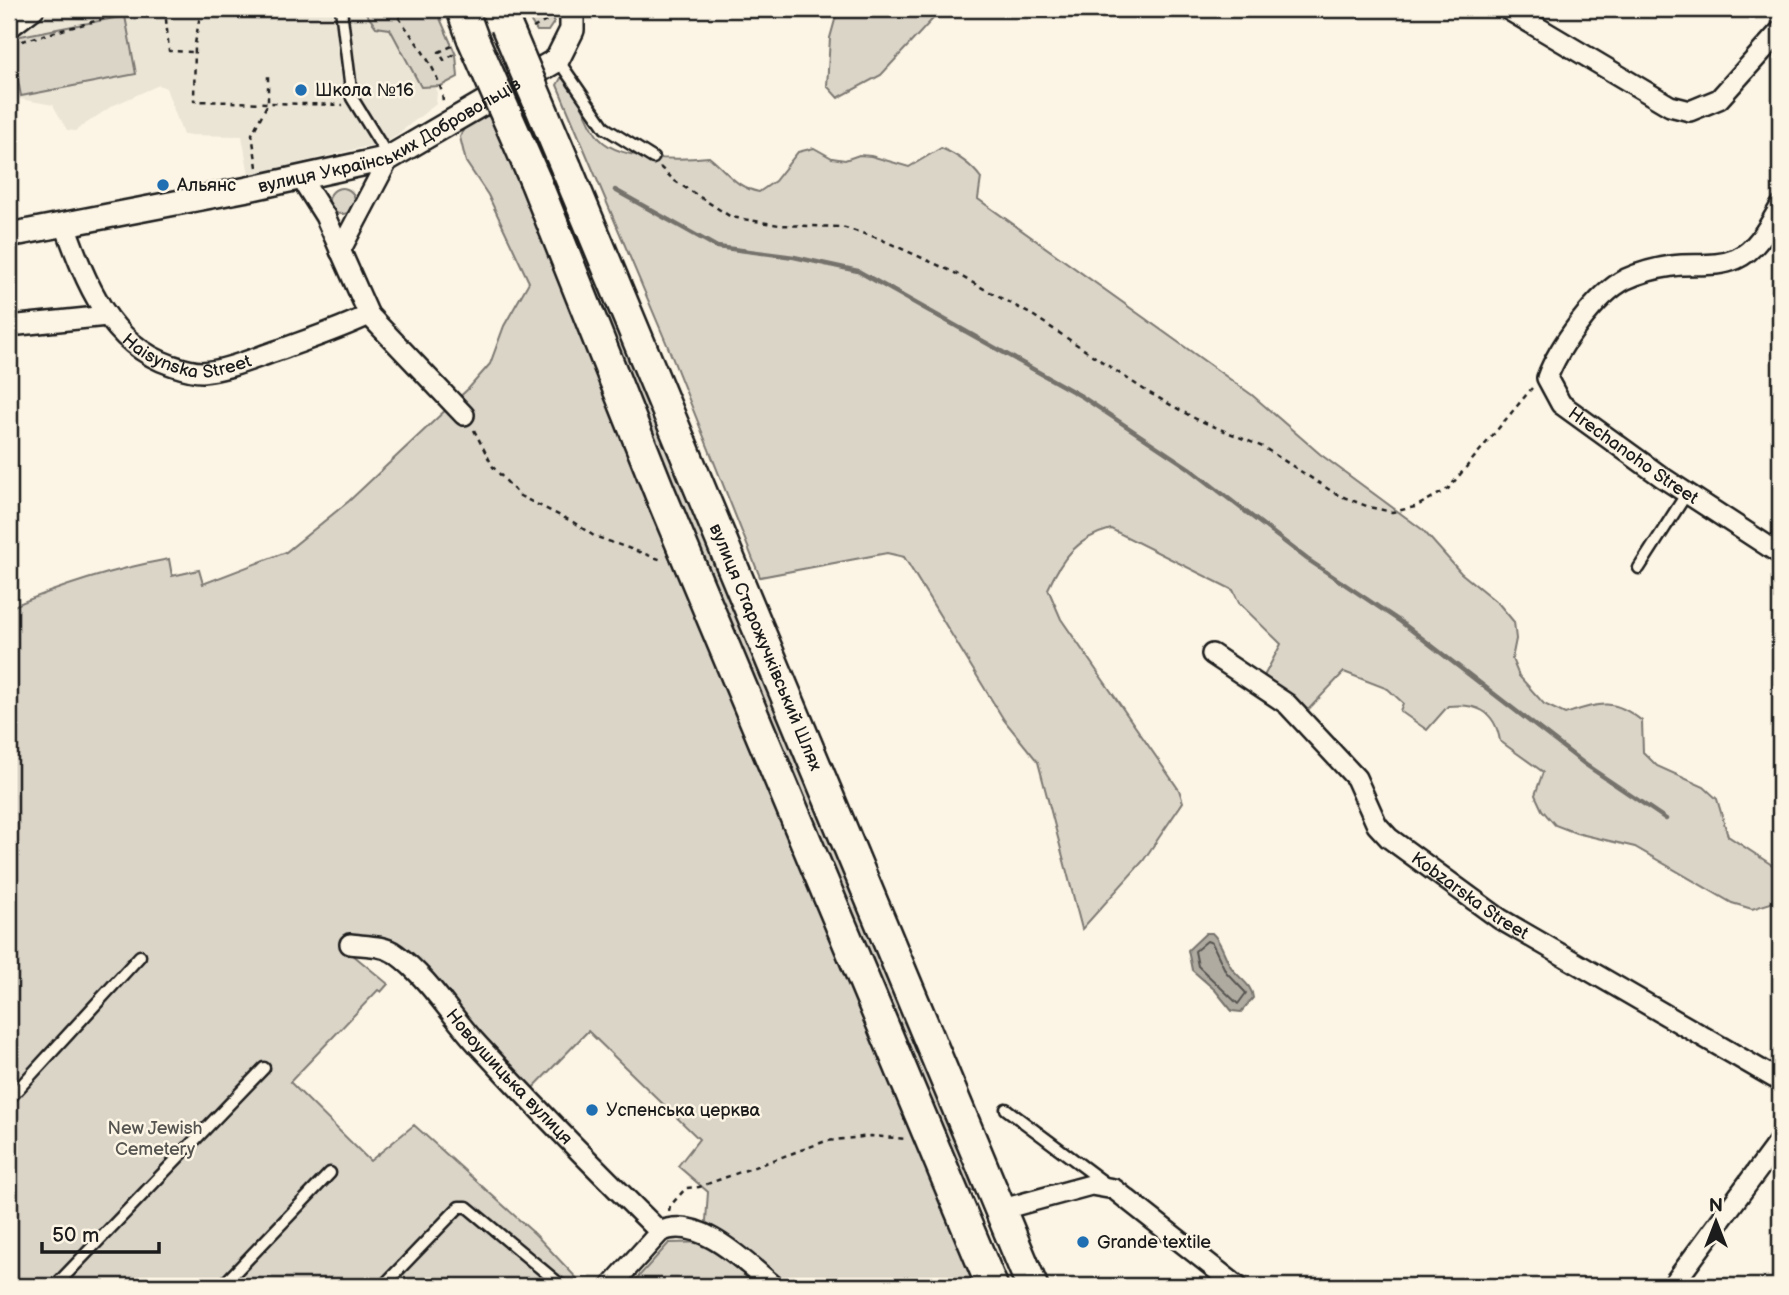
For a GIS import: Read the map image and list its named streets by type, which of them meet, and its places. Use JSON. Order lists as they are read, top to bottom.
{
  "streets": {
    "main road": ["вулиця Старожучківський Шлях"],
    "street": [
      "вулиця Українських Добровольців",
      "Haisynska Street",
      "Hrechanoho Street",
      "Kobzarska Street",
      "Новоушицька вулиця"
    ]
  },
  "parks": ["New Jewish Cemetery"],
  "places": [
    "Школа №16",
    "Альянс",
    "Успенська церква",
    "Grande textile"
  ],
  "scale_bar": "50 m",
  "north": "top"
}
